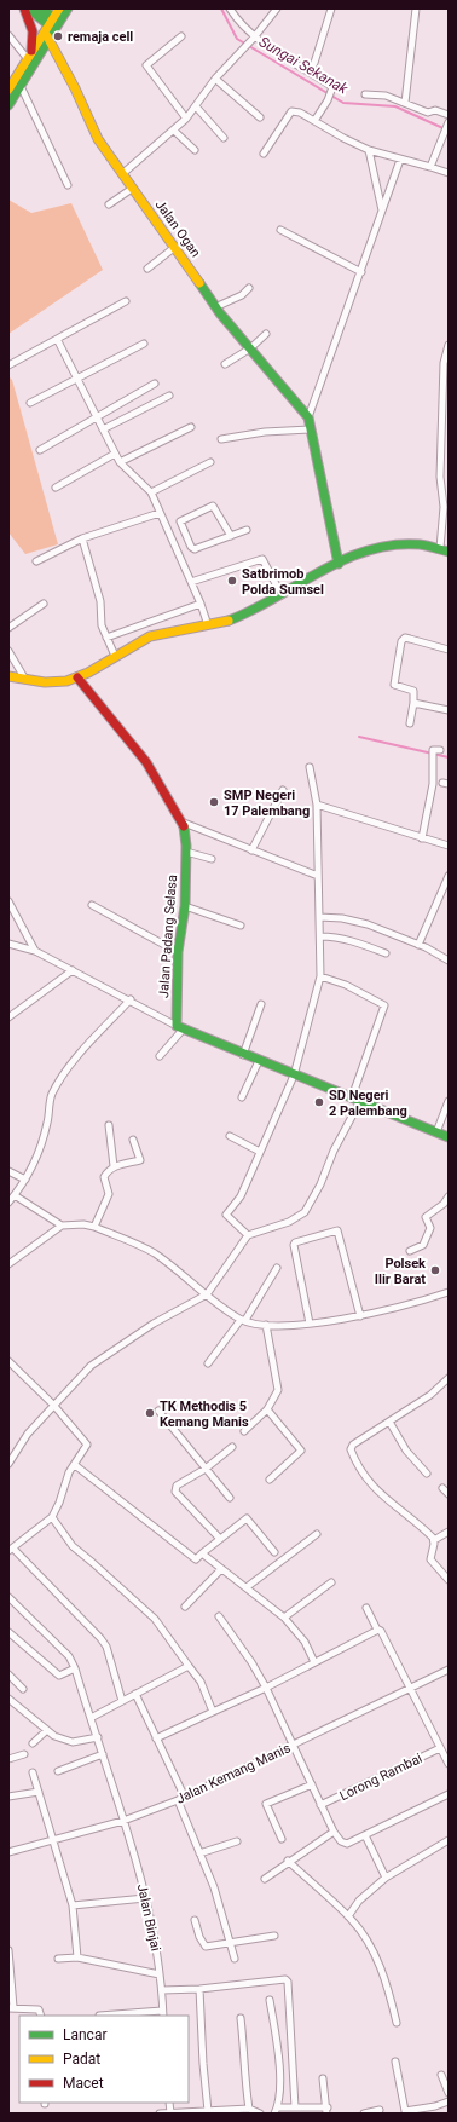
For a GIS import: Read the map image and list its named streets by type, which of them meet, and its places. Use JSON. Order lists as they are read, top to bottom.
{
  "streets": {
    "main road": ["Jalan Ogan", "Jalan Padang Selasa"],
    "street": ["Jalan Kemang Manis", "Lorong Rambai", "Jalan Binjai"]
  },
  "crossings": [
    ["Jalan Kemang Manis", "Jalan Binjai"]
  ],
  "water": ["Sungai Sekanak"],
  "places": [
    "remaja cell",
    "Satbrimob Polda Sumsel",
    "SMP Negeri 17 Palembang",
    "SD Negeri 2 Palembang",
    "Polsek Ilir Barat",
    "TK Methodis 5 Kemang Manis"
  ],
  "legend": ["Lancar", "Padat", "Macet"]
}
